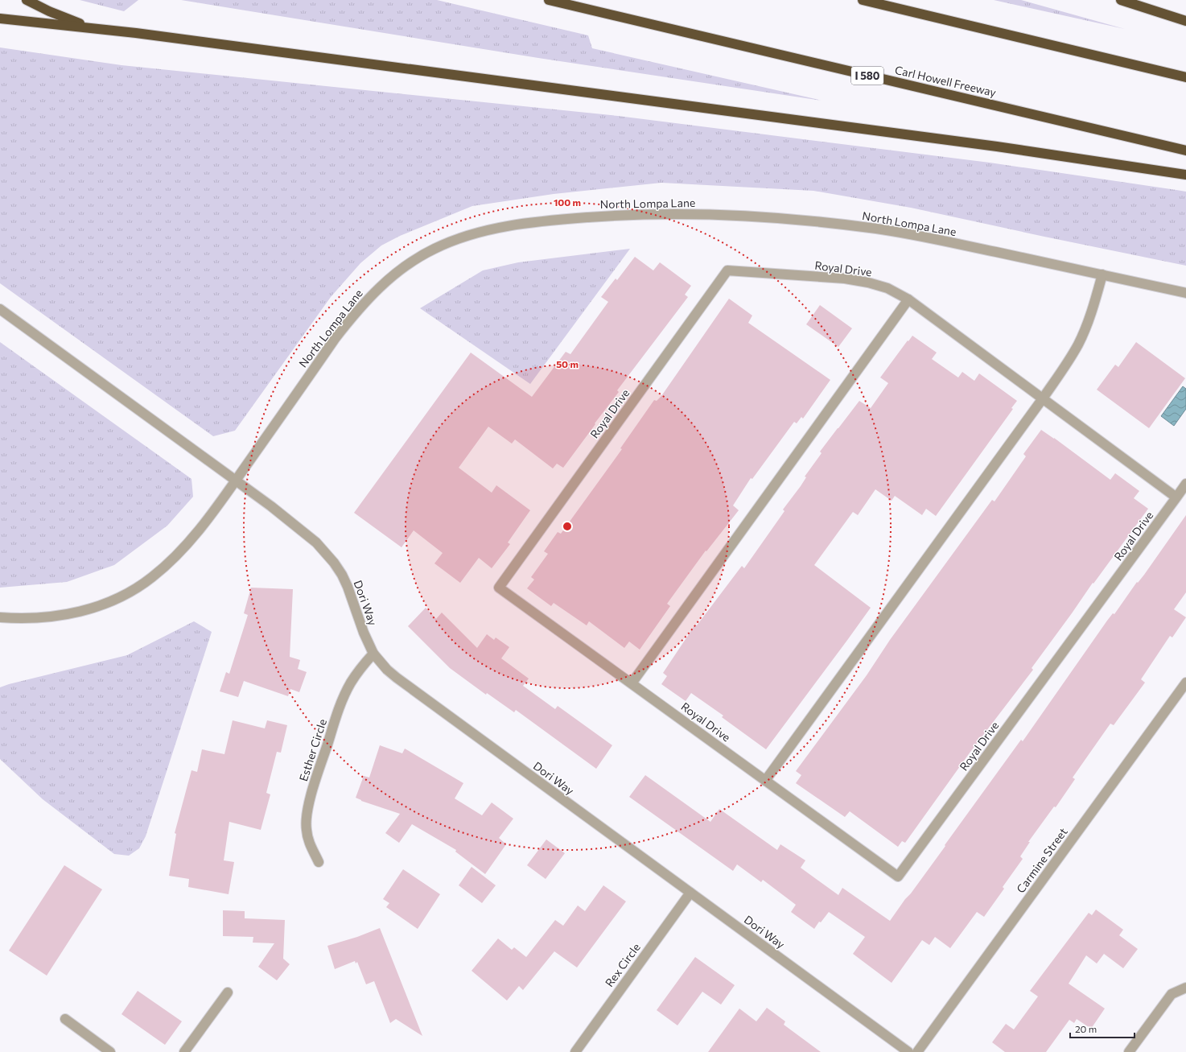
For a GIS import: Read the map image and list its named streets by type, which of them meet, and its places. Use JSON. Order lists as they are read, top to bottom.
{
  "streets": {
    "highway": ["I 580", "Carl Howell Freeway"],
    "street": [
      "North Lompa Lane",
      "Royal Drive",
      "Dori Way",
      "Esther Circle",
      "Carmine Street",
      "Rex Circle"
    ]
  },
  "crossings": [
    ["North Lompa Lane", "Dori Way"],
    ["Dori Way", "Esther Circle"],
    ["Dori Way", "Rex Circle"]
  ],
  "scale_bar": "20 m",
  "rings": ["100 m", "50 m"]
}
